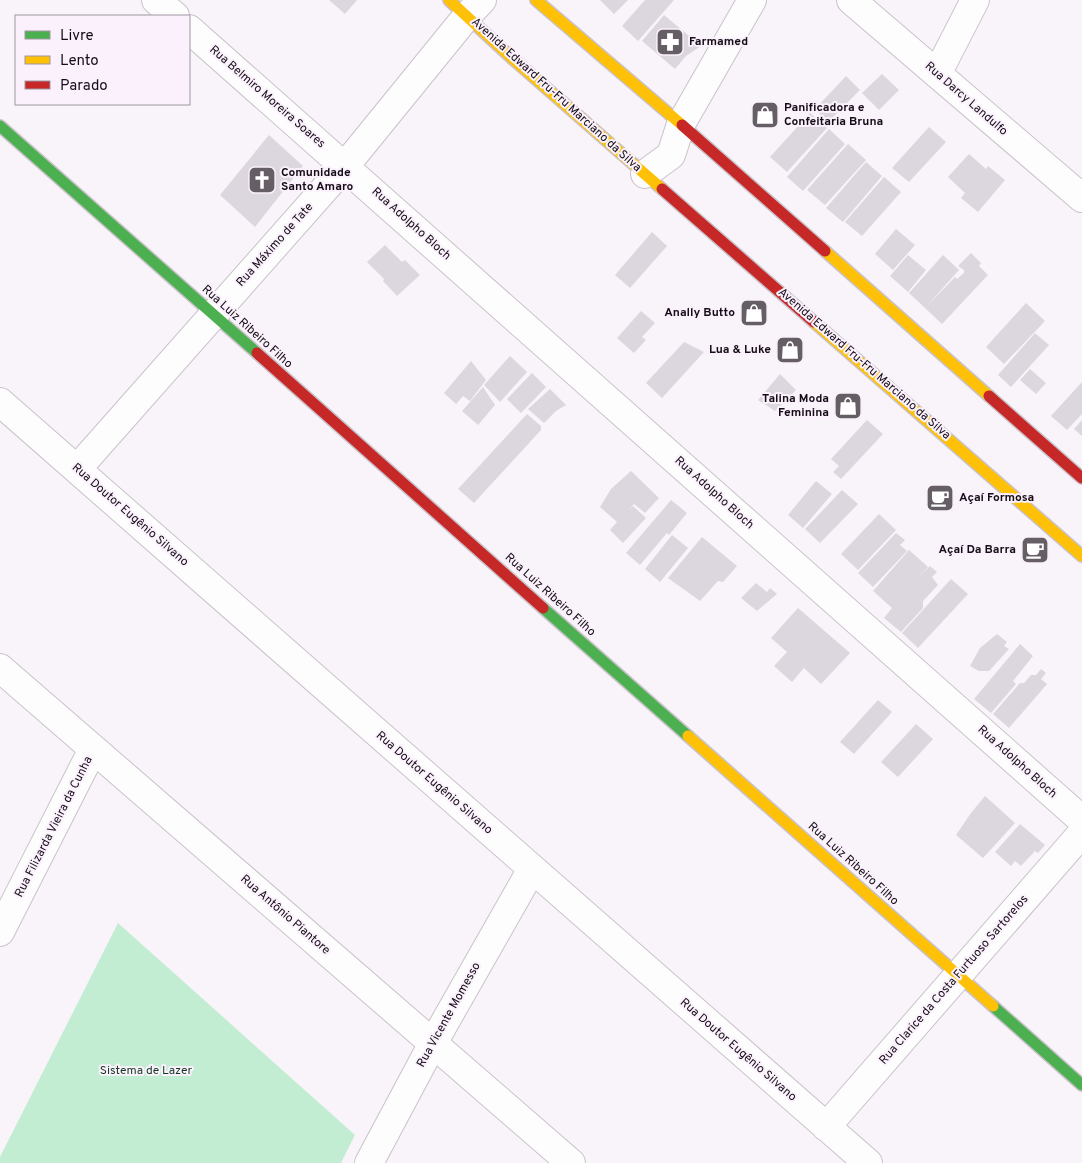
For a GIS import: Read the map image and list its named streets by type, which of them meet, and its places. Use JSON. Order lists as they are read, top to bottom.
{
  "streets": {
    "main road": ["Avenida Edward Fru-Fru Marciano da Silva", "Rua Luiz Ribeiro Filho"],
    "street": [
      "Rua Belmiro Moreira Soares",
      "Rua Darcy Landulfo",
      "Rua Adolpho Bloch",
      "Rua Máximo de Tate",
      "Rua Doutor Eugênio Silvano",
      "Rua Filizarda Vieira da Cunha",
      "Rua Antônio Piantore",
      "Rua Clarice da Costa Furtuoso Sartorelos",
      "Rua Vicente Momesso"
    ]
  },
  "crossings": [
    ["Avenida Edward Fru-Fru Marciano da Silva", "Rua Máximo de Tate"],
    ["Rua Belmiro Moreira Soares", "Rua Adolpho Bloch"],
    ["Rua Belmiro Moreira Soares", "Rua Máximo de Tate"],
    ["Rua Adolpho Bloch", "Rua Máximo de Tate"],
    ["Rua Máximo de Tate", "Rua Luiz Ribeiro Filho"],
    ["Rua Máximo de Tate", "Rua Doutor Eugênio Silvano"],
    ["Rua Luiz Ribeiro Filho", "Rua Clarice da Costa Furtuoso Sartorelos"],
    ["Rua Doutor Eugênio Silvano", "Rua Clarice da Costa Furtuoso Sartorelos"],
    ["Rua Doutor Eugênio Silvano", "Rua Vicente Momesso"],
    ["Rua Filizarda Vieira da Cunha", "Rua Antônio Piantore"],
    ["Rua Antônio Piantore", "Rua Vicente Momesso"]
  ],
  "parks": ["Sistema de Lazer"],
  "places": {
    "pharmacy": ["Farmamed"],
    "shop": [
      "Panificadora e Confeitaria Bruna",
      "Anally Butto",
      "Lua & Luke",
      "Talina Moda Feminina"
    ],
    "church": ["Comunidade Santo Amaro"],
    "cafe": ["Açaí Formosa", "Açaí Da Barra"]
  },
  "legend": ["Livre", "Lento", "Parado"]
}
